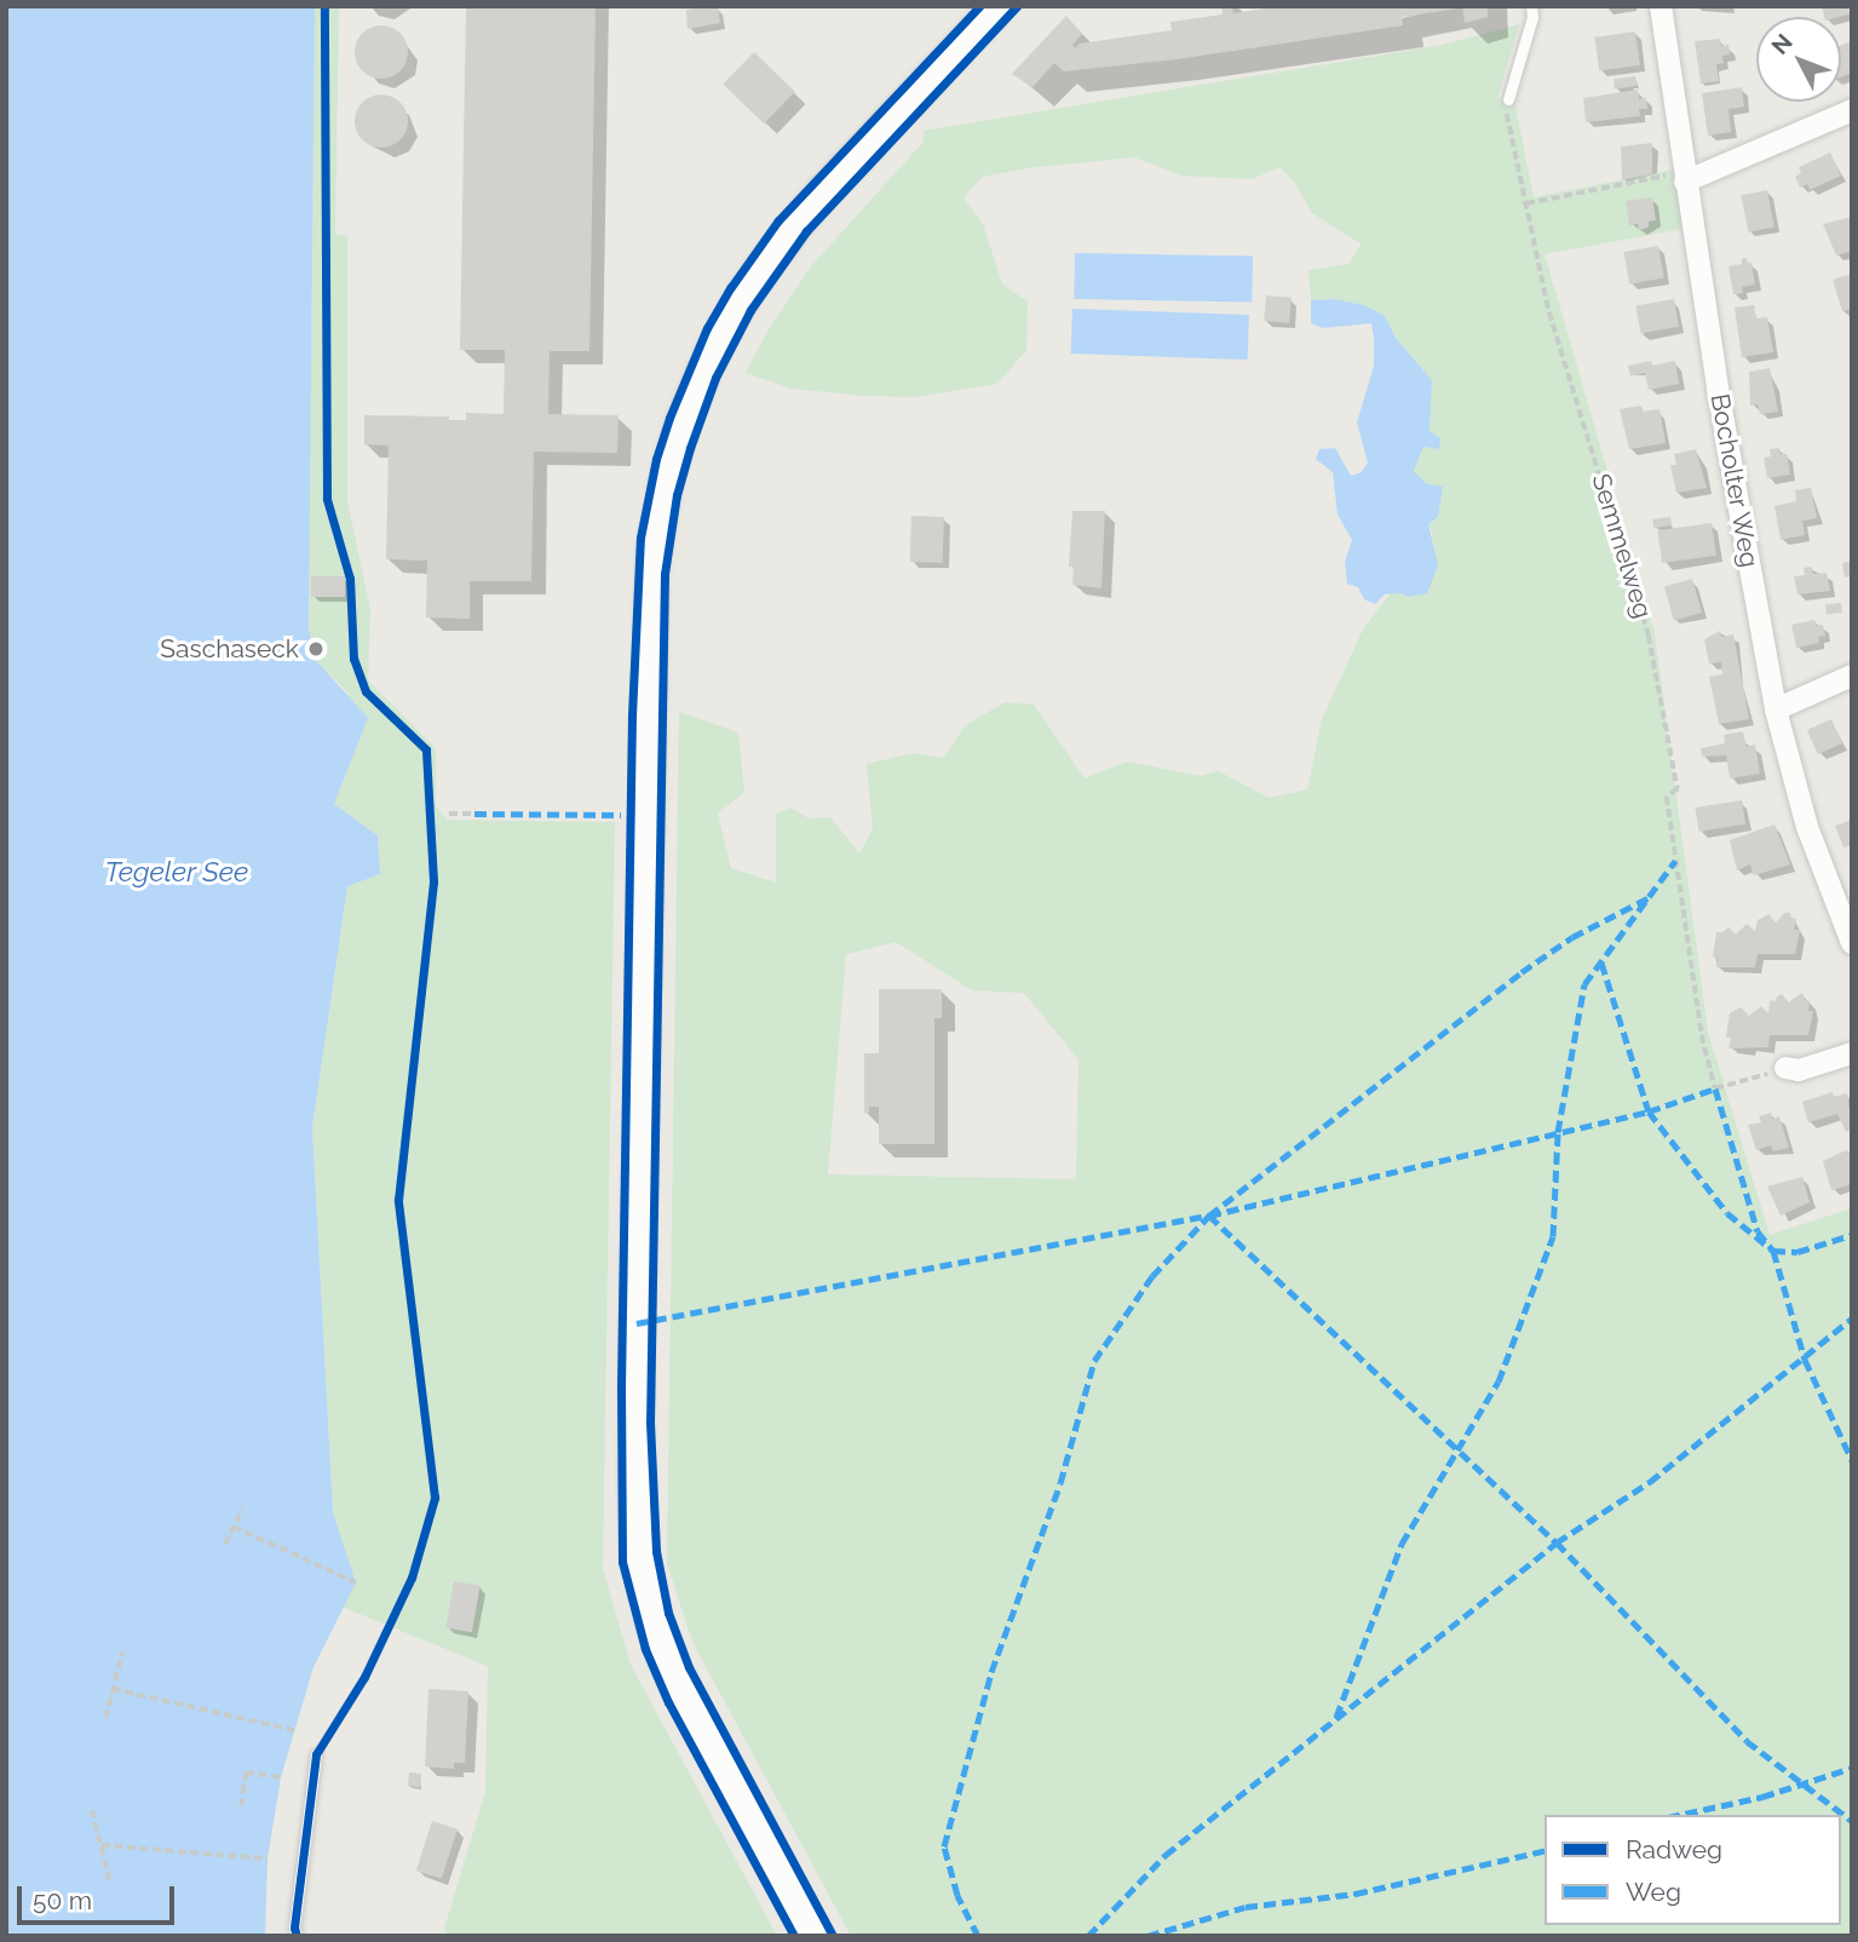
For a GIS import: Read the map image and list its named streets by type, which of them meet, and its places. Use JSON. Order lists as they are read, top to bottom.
{
  "streets": {
    "street": ["Bocholter Weg"],
    "path": ["Semmelweg"]
  },
  "water": ["Tegeler See"],
  "places": ["Saschaseck"],
  "legend": ["Radweg", "Weg"],
  "scale_bar": "50 m",
  "north": "top left"
}
